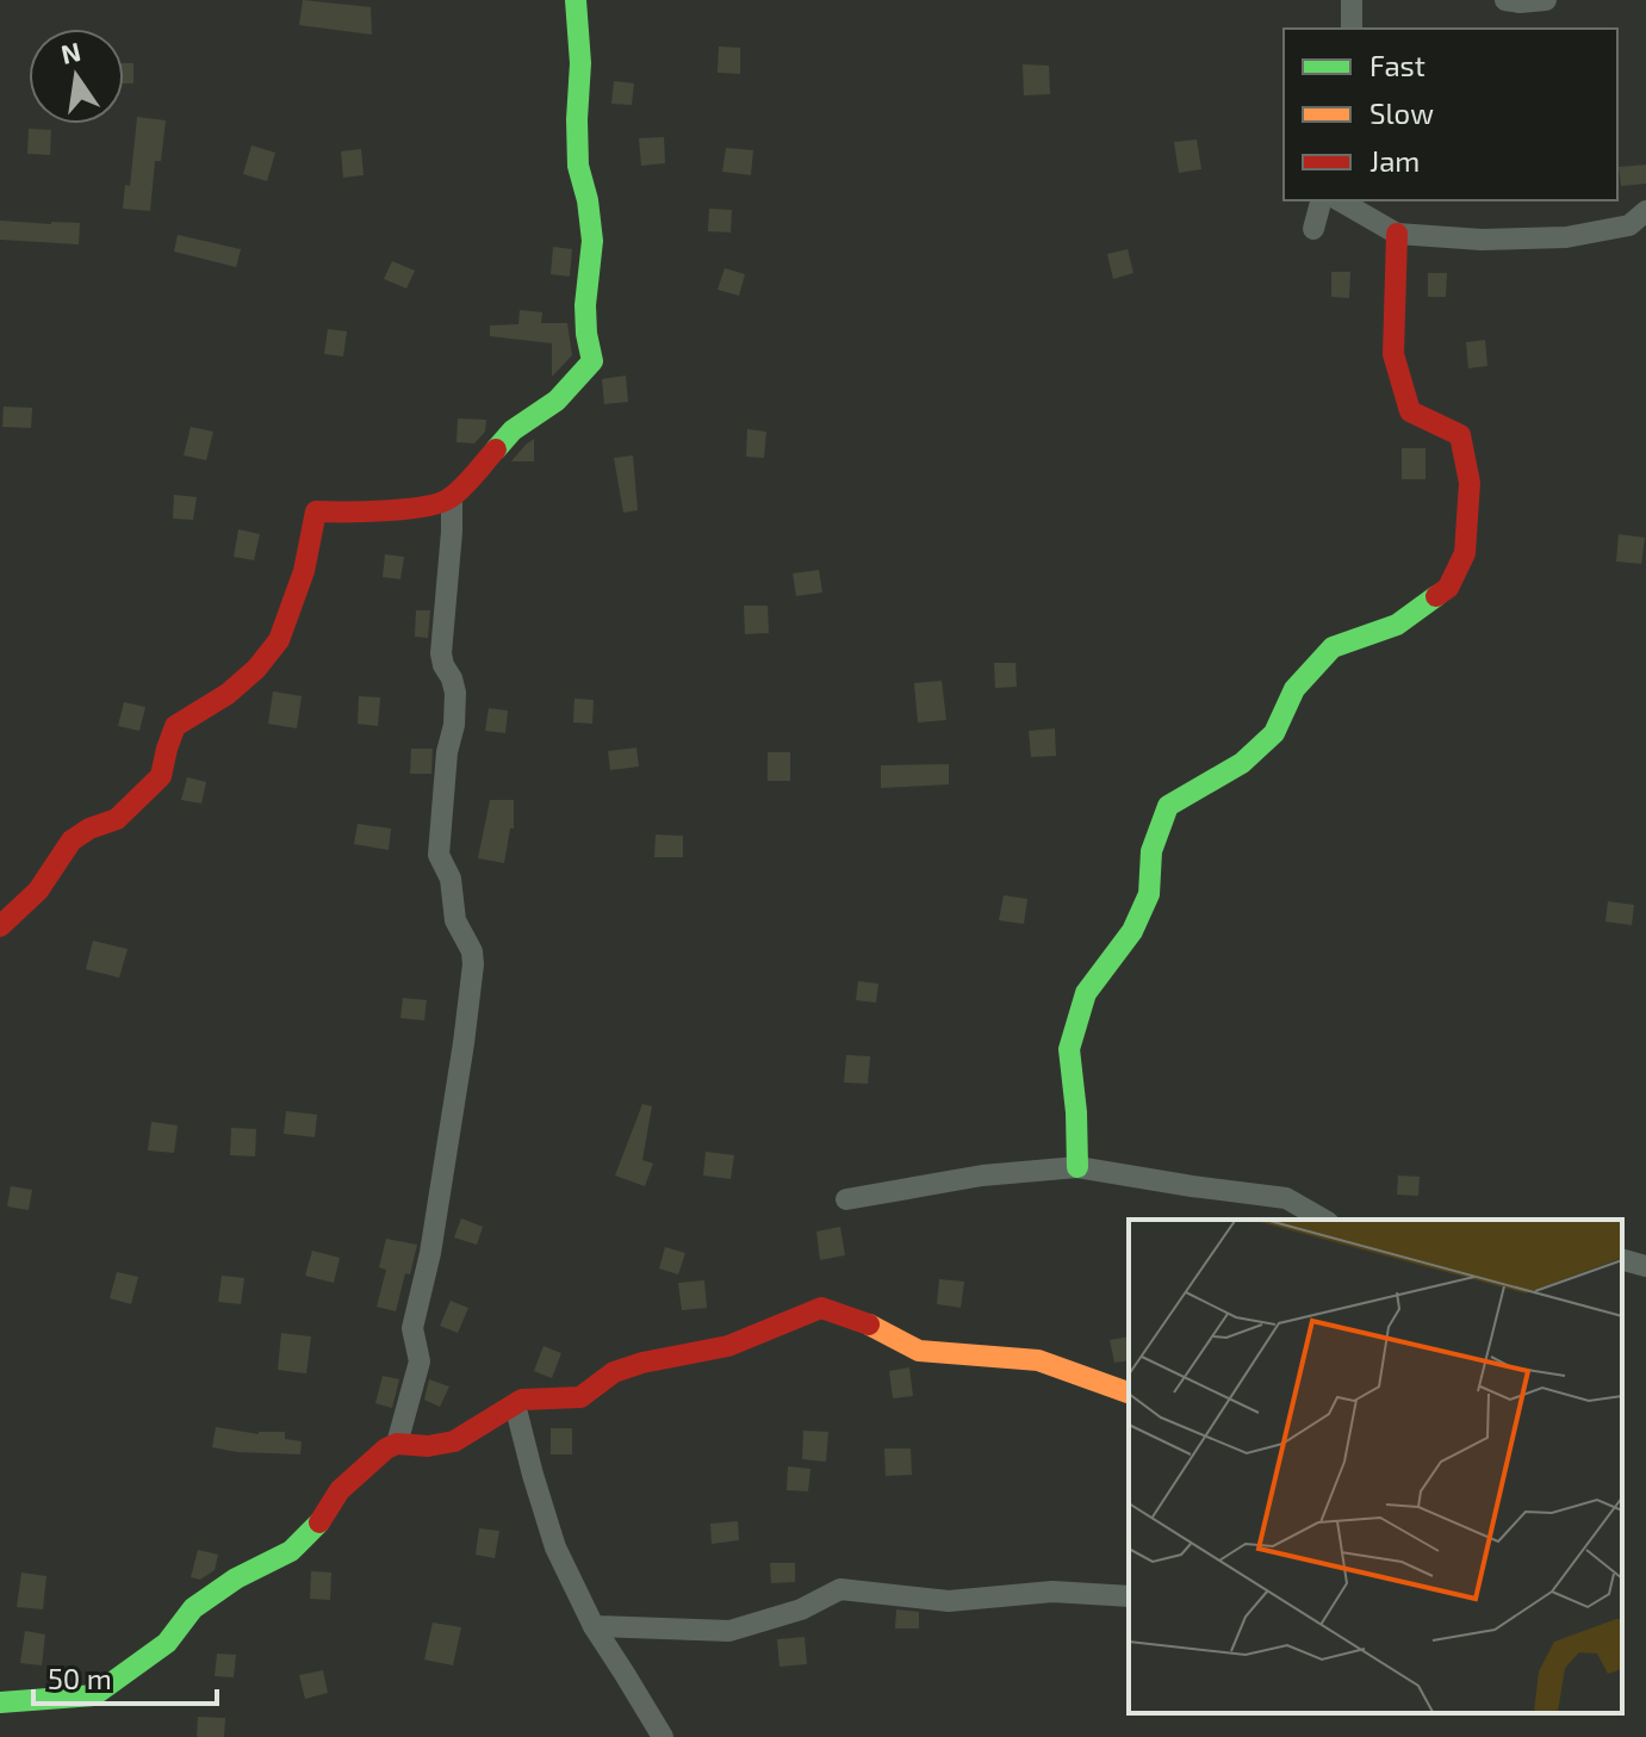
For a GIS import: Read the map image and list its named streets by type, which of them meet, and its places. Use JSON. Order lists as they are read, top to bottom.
{
  "legend": ["Fast", "Slow", "Jam"],
  "scale_bar": "50 m",
  "north": "top"
}
